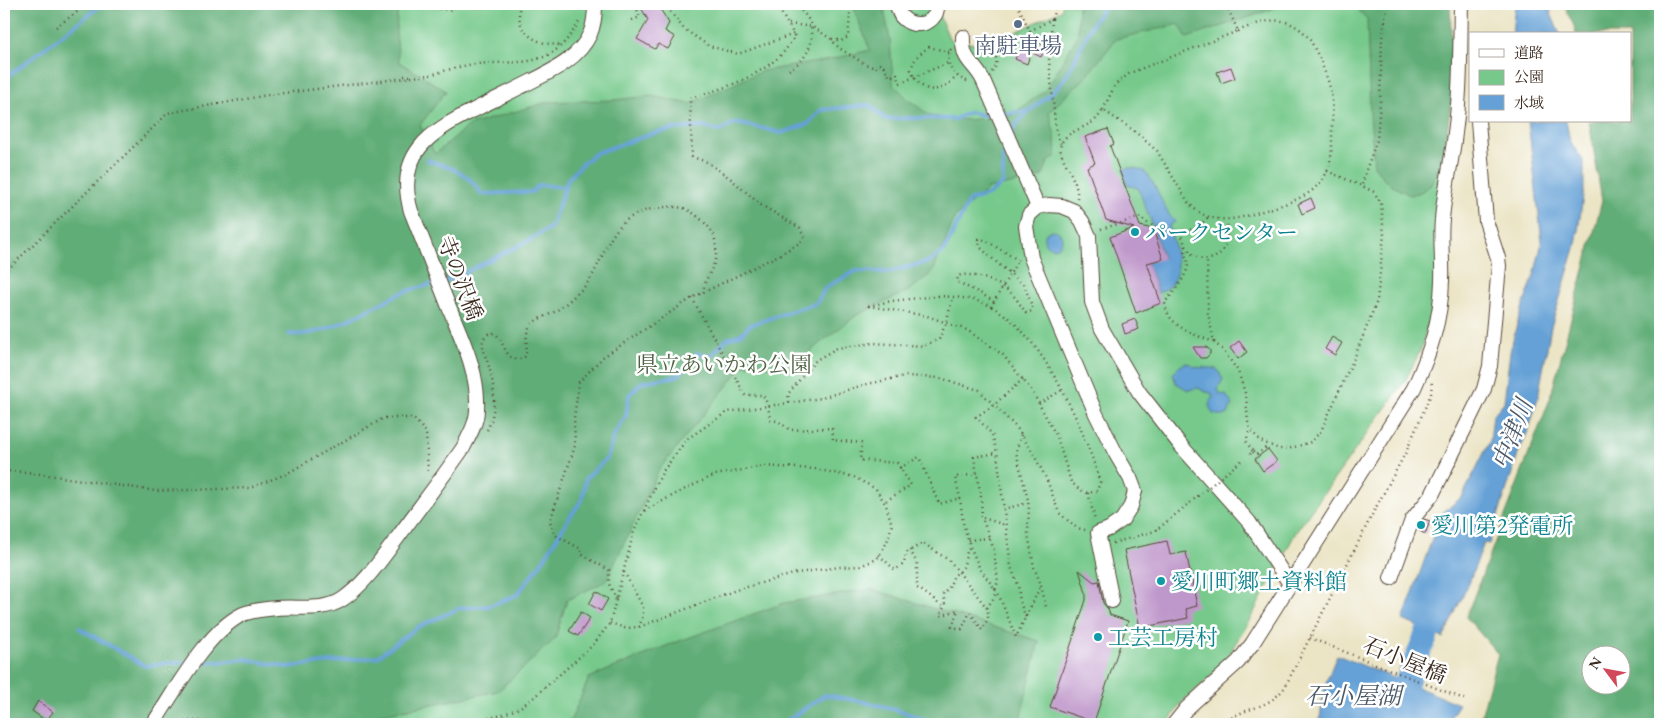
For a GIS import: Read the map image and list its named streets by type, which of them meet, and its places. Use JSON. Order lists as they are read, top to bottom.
{
  "streets": {
    "lane": ["寺の沢橋"],
    "path": ["石小屋橋"]
  },
  "water": ["中津川", "石小屋湖"],
  "parks": ["県立あいかわ公園"],
  "places": [
    "南駐車場",
    "パークセンター",
    "愛川第2発電所",
    "愛川町郷土資料館",
    "工芸工房村"
  ],
  "legend": ["道路", "公園", "水域"],
  "north": "top left"
}
